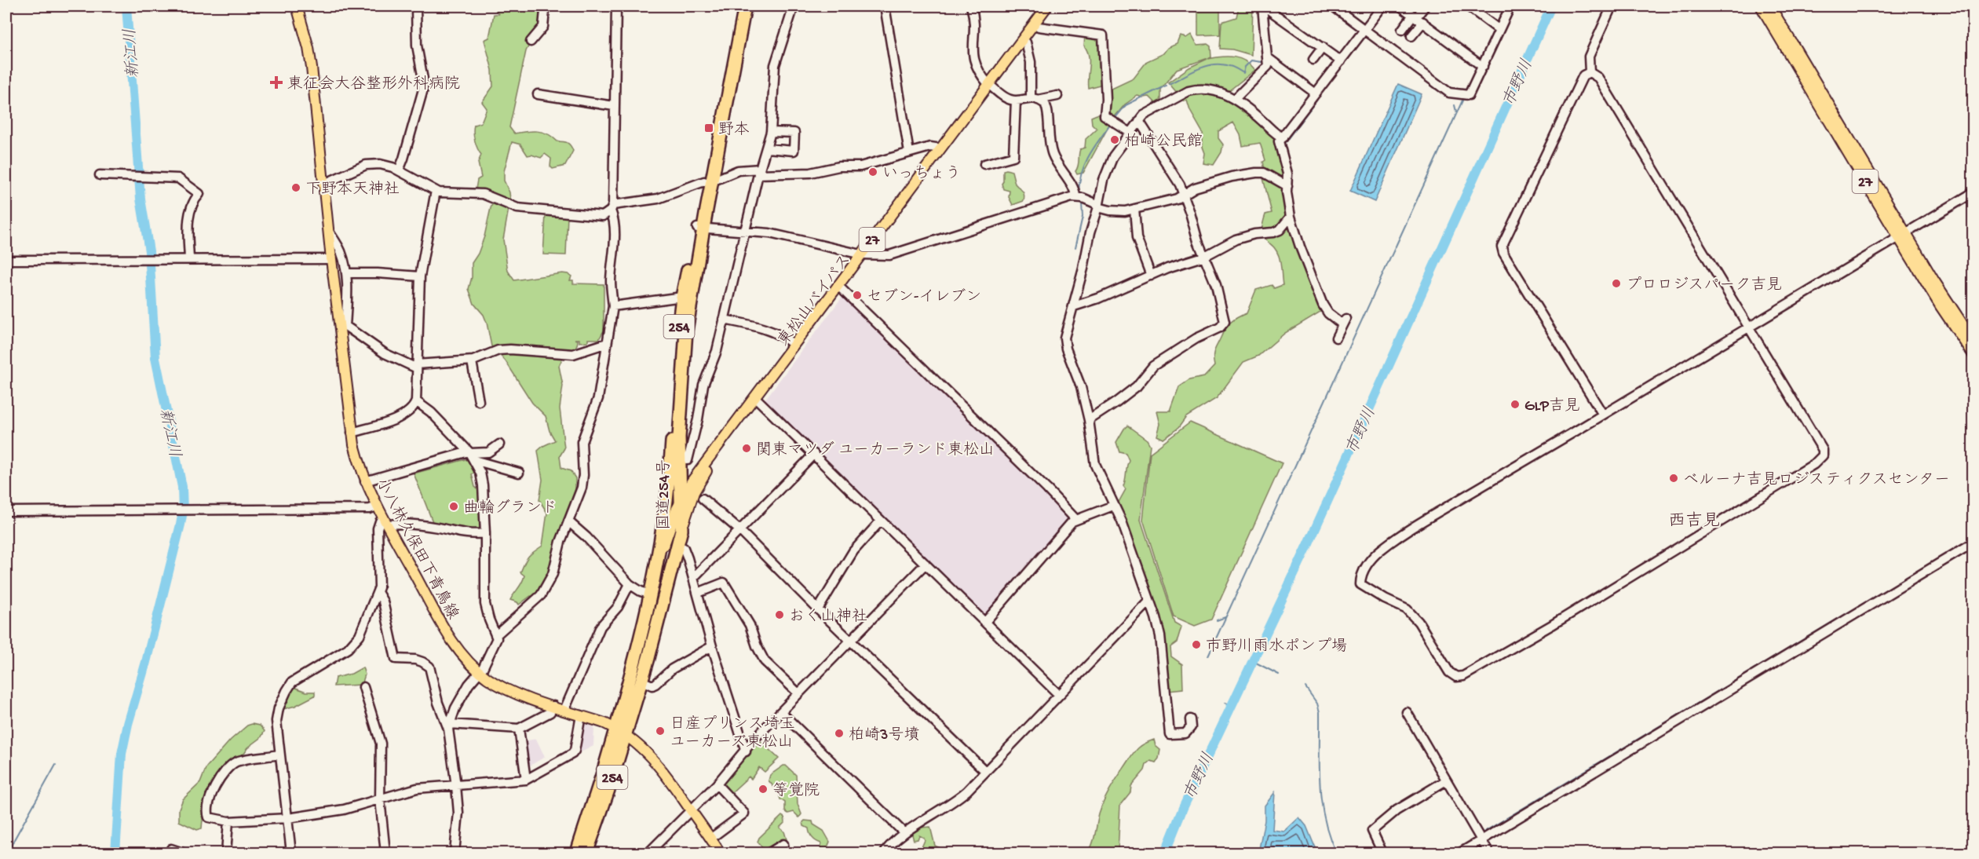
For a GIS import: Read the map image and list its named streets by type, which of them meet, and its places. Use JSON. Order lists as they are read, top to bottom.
{
  "streets": {
    "highway": ["254", "国道254号"],
    "main road": ["27", "東松山バイパス", "小八林久保田下青鳥線"]
  },
  "crossings": [
    ["27", "東松山バイパス"],
    ["27", "国道254号"],
    ["254", "国道254号"],
    ["国道254号", "小八林久保田下青鳥線"]
  ],
  "districts": ["西吉見"],
  "water": ["新江川", "市野川"],
  "places": {
    "health": ["東征会大谷整形外科病院"],
    "transit": ["野本"],
    "other": [
      "柏崎公民館",
      "いっちょう",
      "下野本天神社",
      "プロロジスパーク吉見",
      "セブン-イレブン",
      "GLP吉見",
      "関東マツダ ユーカーランド東松山",
      "ベルーナ吉見ロジスティクスセンター",
      "曲輪グランド",
      "おく山神社",
      "市野川雨水ポンプ場",
      "日産プリンス埼玉 ユーカーズ東松山",
      "柏崎3号墳",
      "等覚院"
    ]
  }
}
